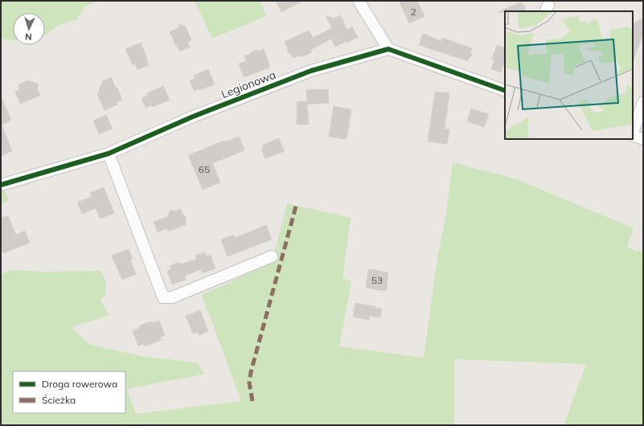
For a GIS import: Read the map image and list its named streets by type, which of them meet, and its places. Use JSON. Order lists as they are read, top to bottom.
{
  "streets": {
    "street": ["Legionowa"]
  },
  "house_numbers": ["2", "65", "53"],
  "legend": ["Droga rowerowa", "Ścieżka"],
  "north": "bottom"
}
